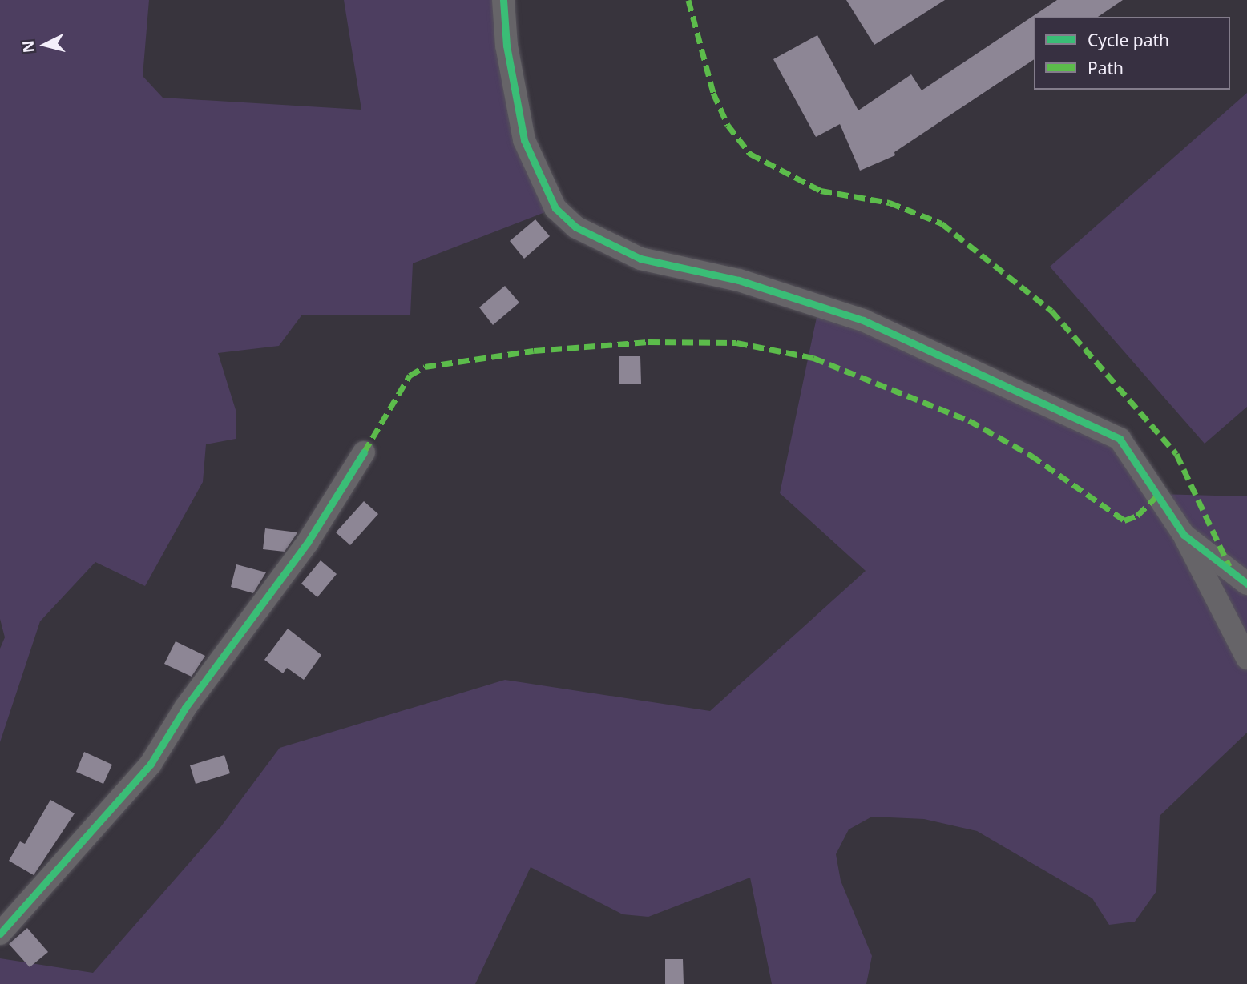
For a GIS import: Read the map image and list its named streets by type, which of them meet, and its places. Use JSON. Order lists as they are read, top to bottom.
{
  "legend": ["Cycle path", "Path"],
  "north": "left"
}
